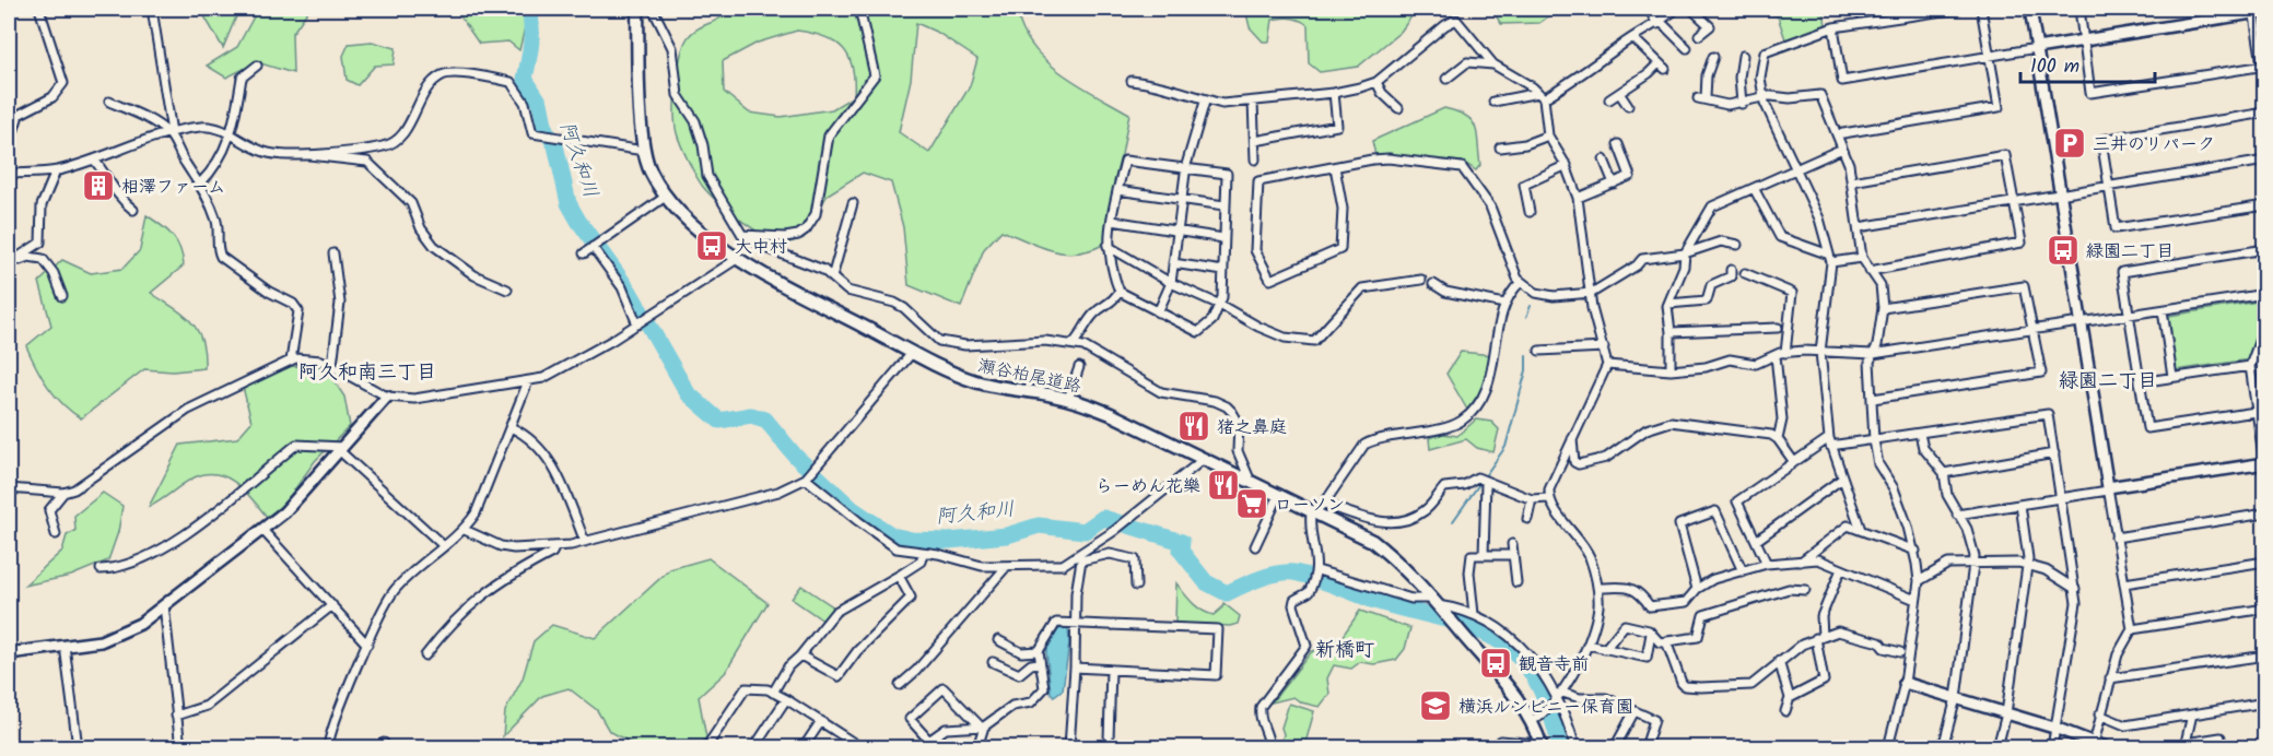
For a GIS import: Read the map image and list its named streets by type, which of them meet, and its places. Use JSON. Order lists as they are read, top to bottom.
{
  "streets": {
    "main road": ["瀬谷柏尾道路"]
  },
  "districts": ["阿久和南三丁目", "緑園二丁目", "新橋町"],
  "water": ["阿久和川"],
  "places": {
    "parking": ["三井のリパーク"],
    "building": ["相澤ファーム"],
    "bus stop": ["大中村", "緑園二丁目", "観音寺前"],
    "restaurant": ["猪之鼻庭", "らーめん花樂"],
    "supermarket": ["ローソン"],
    "school or university": ["横浜ルンビニー保育園"]
  },
  "scale_bar": "100 m"
}
